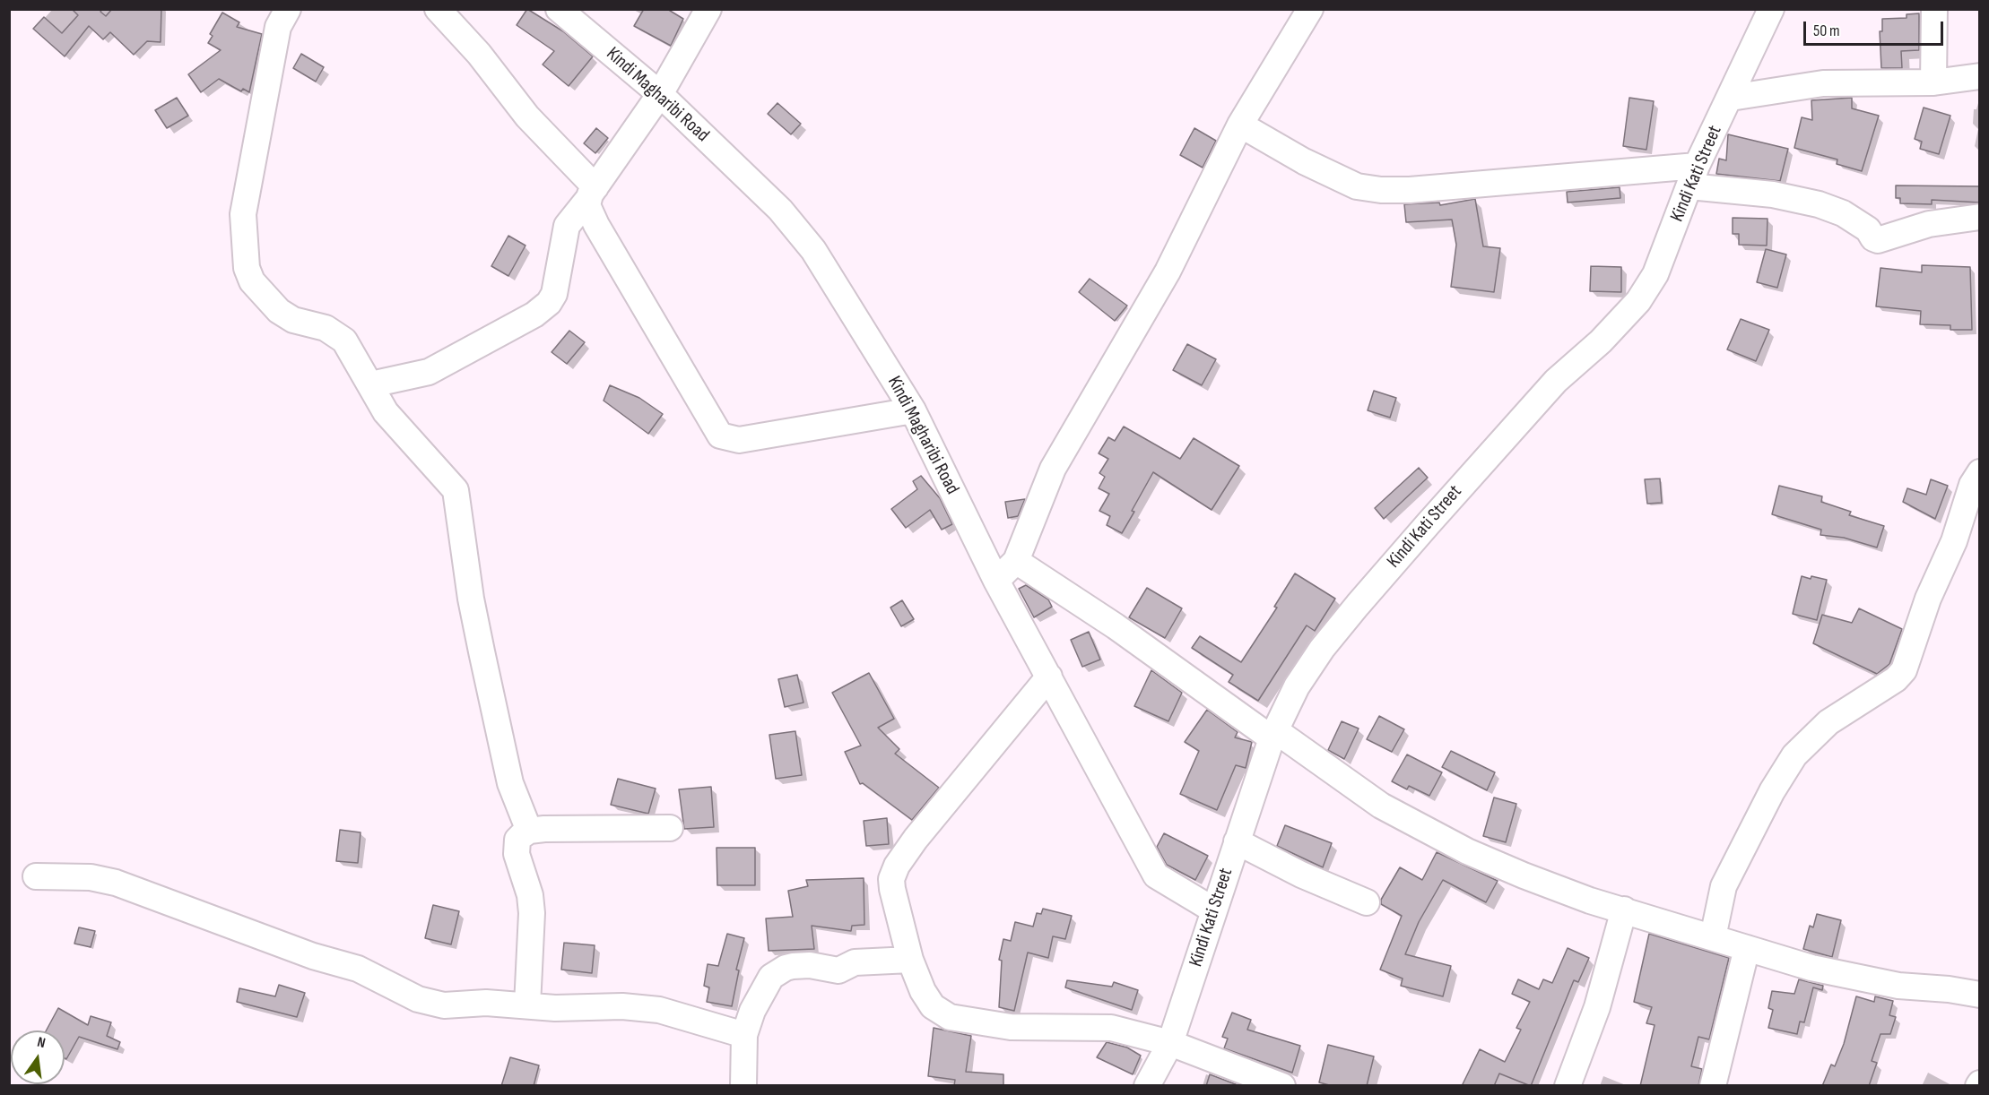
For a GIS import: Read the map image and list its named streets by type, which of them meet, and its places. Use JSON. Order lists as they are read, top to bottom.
{
  "streets": {
    "street": ["Kindi Magharibi Road", "Kindi Kati Street"]
  },
  "crossings": [
    ["Kindi Magharibi Road", "Kindi Kati Street"]
  ],
  "scale_bar": "50 m",
  "north": "top"
}
